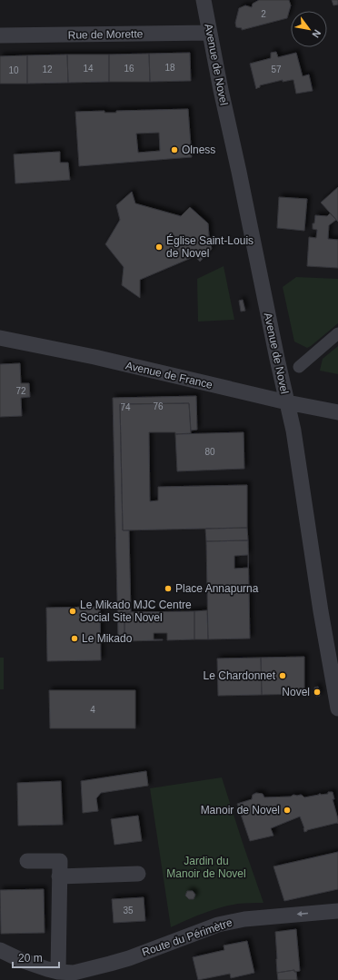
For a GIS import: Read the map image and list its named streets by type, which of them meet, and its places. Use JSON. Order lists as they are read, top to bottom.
{
  "streets": {
    "street": [
      "Rue de Morette",
      "Avenue de Novel",
      "Avenue de France",
      "Route du Périmètre"
    ]
  },
  "crossings": [
    ["Rue de Morette", "Avenue de Novel"],
    ["Avenue de Novel", "Avenue de France"]
  ],
  "one_way": ["Route du Périmètre"],
  "parks": ["Jardin du Manoir de Novel"],
  "places": [
    "Olness",
    "Église Saint-Louis de Novel",
    "Place Annapurna",
    "Le Mikado MJC Centre Social Site Novel",
    "Le Mikado",
    "Le Chardonnet",
    "Novel",
    "Manoir de Novel"
  ],
  "house_numbers": [
    "2",
    "18",
    "14",
    "16",
    "12",
    "57",
    "10",
    "72",
    "76",
    "74",
    "80",
    "4",
    "35"
  ],
  "scale_bar": "20 m",
  "north": "bottom right"
}
